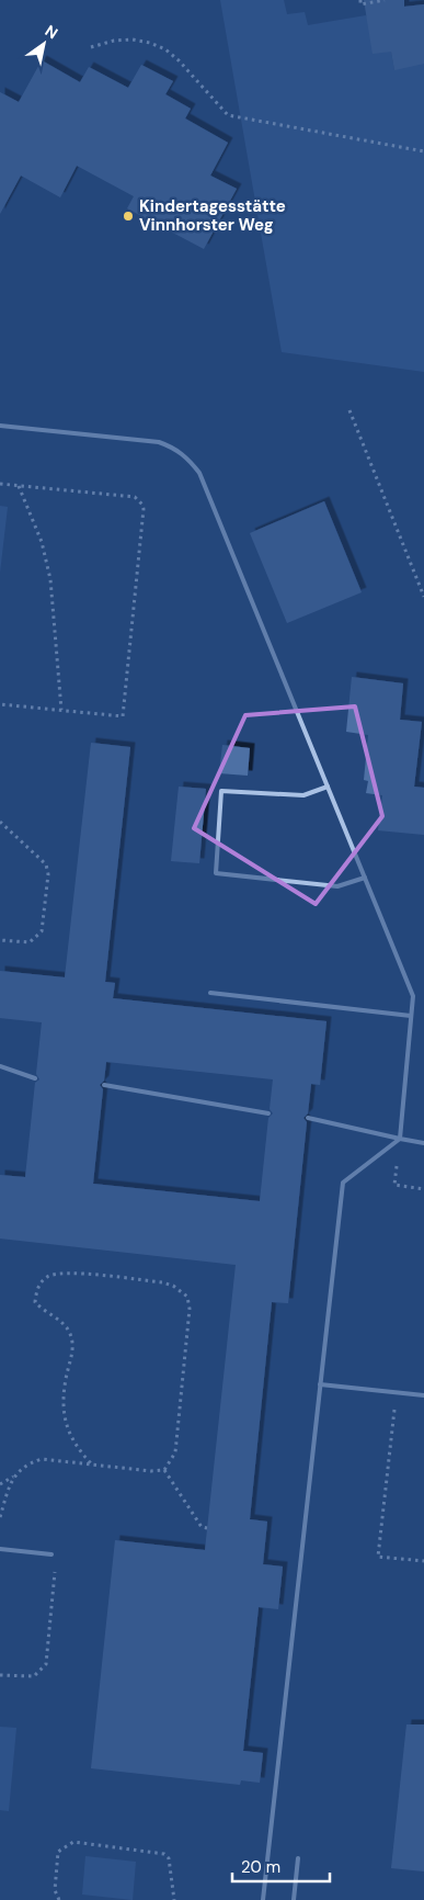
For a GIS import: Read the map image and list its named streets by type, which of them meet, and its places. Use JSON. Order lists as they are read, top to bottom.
{
  "places": ["Kindertagesstätte Vinnhorster Weg"],
  "scale_bar": "20 m",
  "north": "top right"
}
